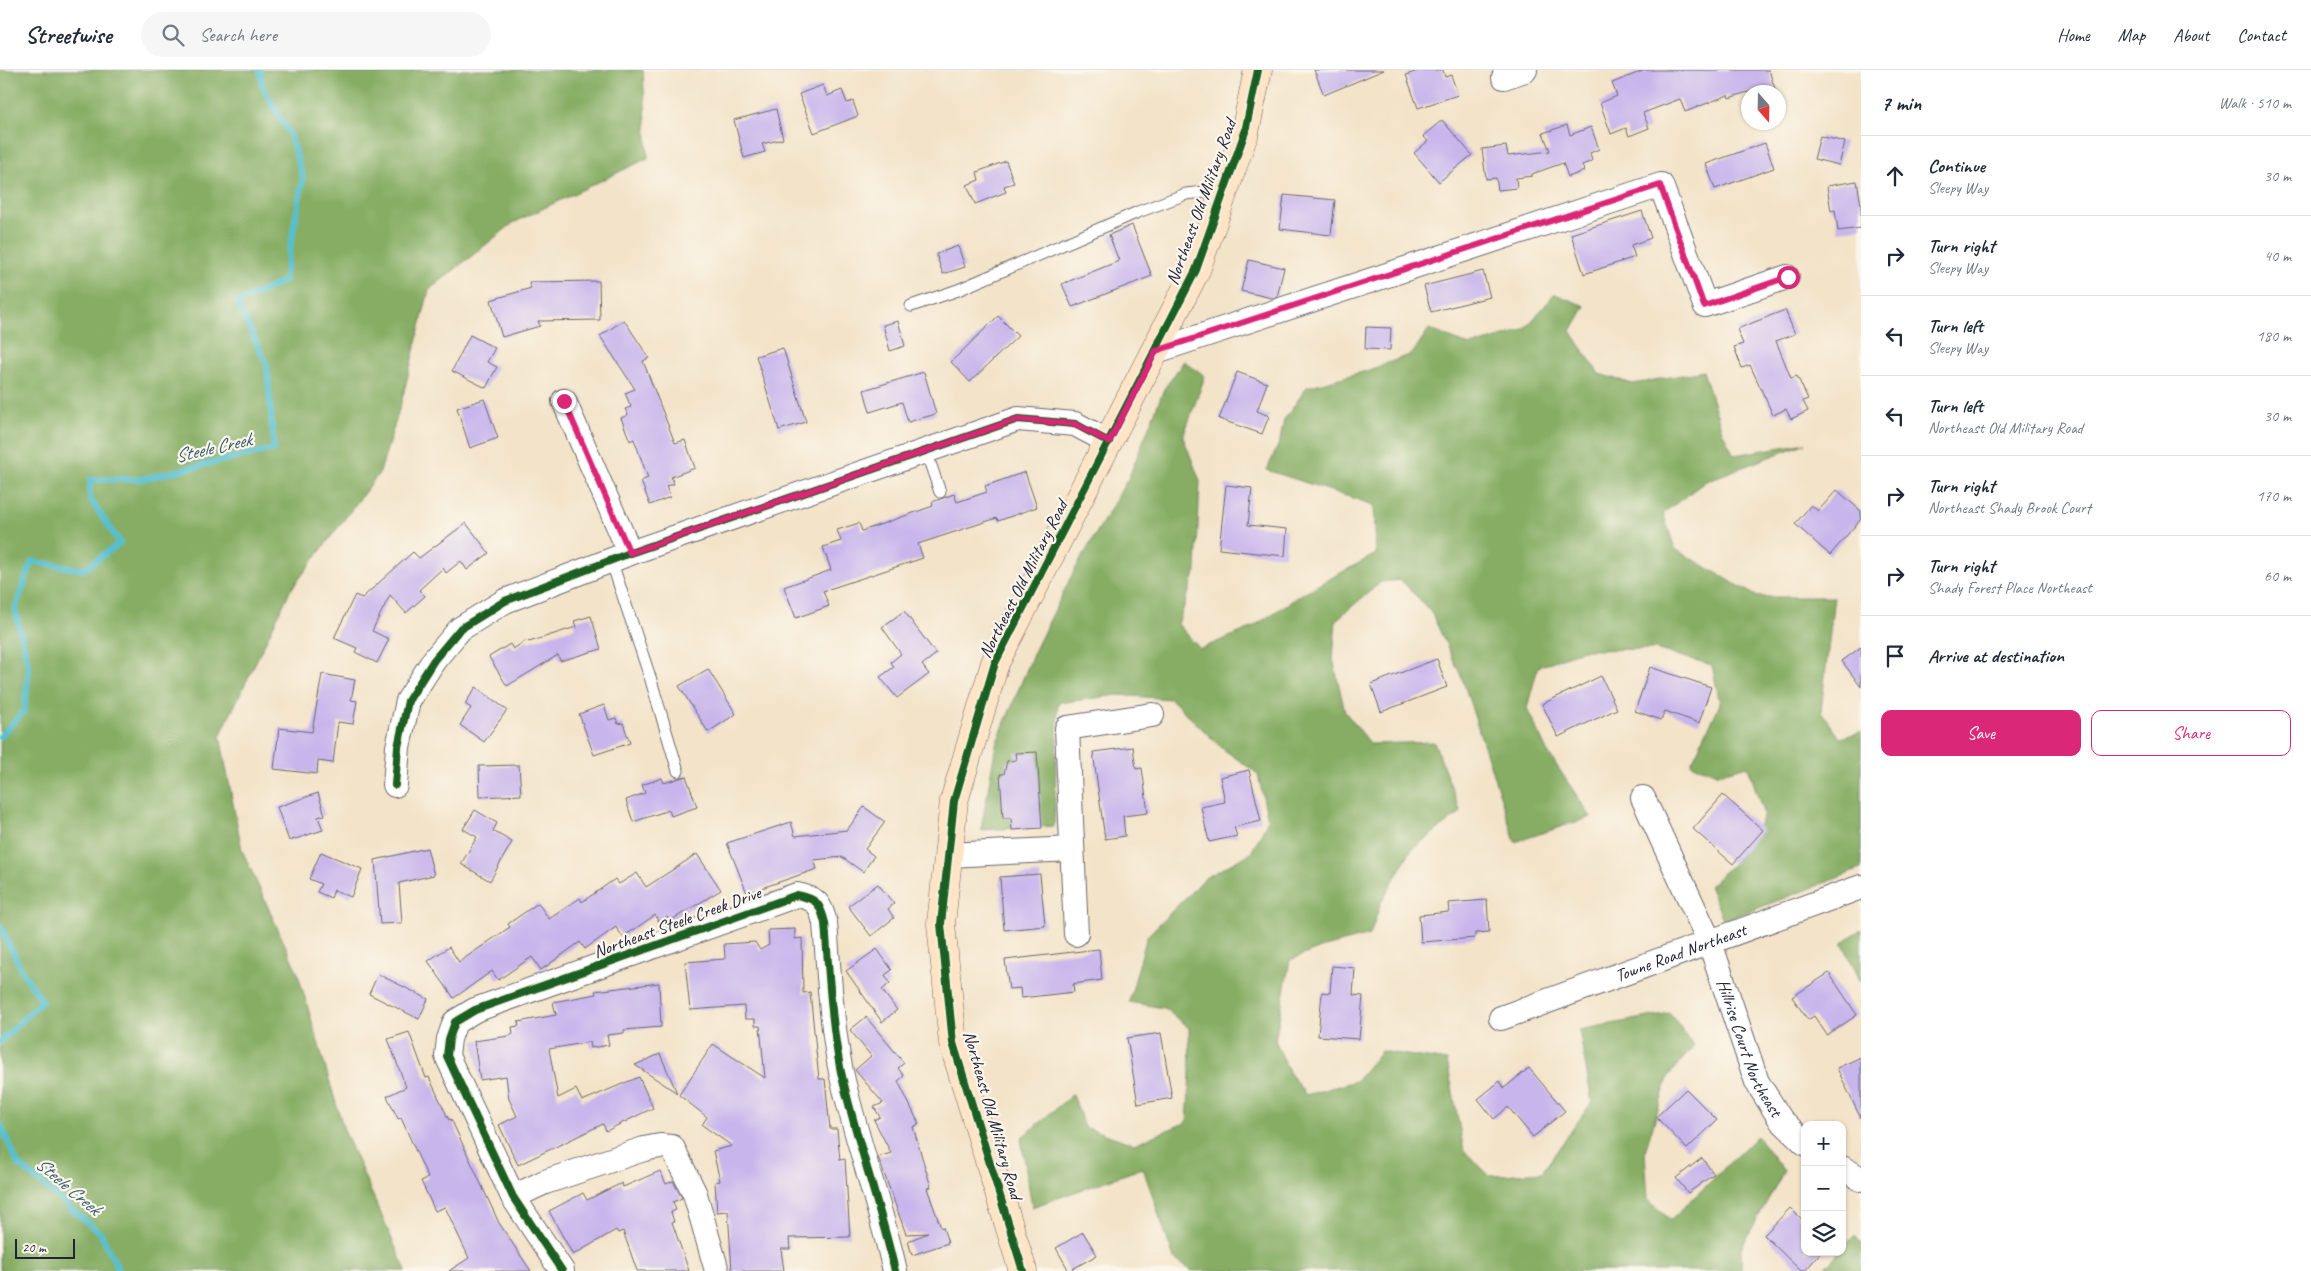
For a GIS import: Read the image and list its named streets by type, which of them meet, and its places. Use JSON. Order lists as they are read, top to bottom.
{
  "streets": {
    "street": [
      "Northeast Old Military Road",
      "Northeast Steele Creek Drive",
      "Towne Road Northeast",
      "Hillrise Court Northeast"
    ]
  },
  "crossings": [
    ["Towne Road Northeast", "Hillrise Court Northeast"]
  ],
  "water": ["Steele Creek"],
  "scale_bar": "20 m",
  "north": "bottom",
  "page": {
    "header": "Streetwise",
    "search": "Search here",
    "nav": [
      "Home",
      "Map",
      "About",
      "Contact"
    ],
    "heading": ["7 min", "Walk · 510 m"],
    "list": [
      ["Continue", "Sleepy Way", "30 m"],
      ["Turn right", "Sleepy Way", "40 m"],
      ["Turn left", "Sleepy Way", "180 m"],
      ["Turn left", "Northeast Old Military Road", "30 m"],
      ["Turn right", "Northeast Shady Brook Court", "170 m"],
      ["Turn right", "Shady Forest Place Northeast", "60 m"],
      "Arrive at destination"
    ],
    "buttons": ["Save", "Share"],
    "map_buttons": ["+", "−"],
    "scale": "20 m"
  }
}
